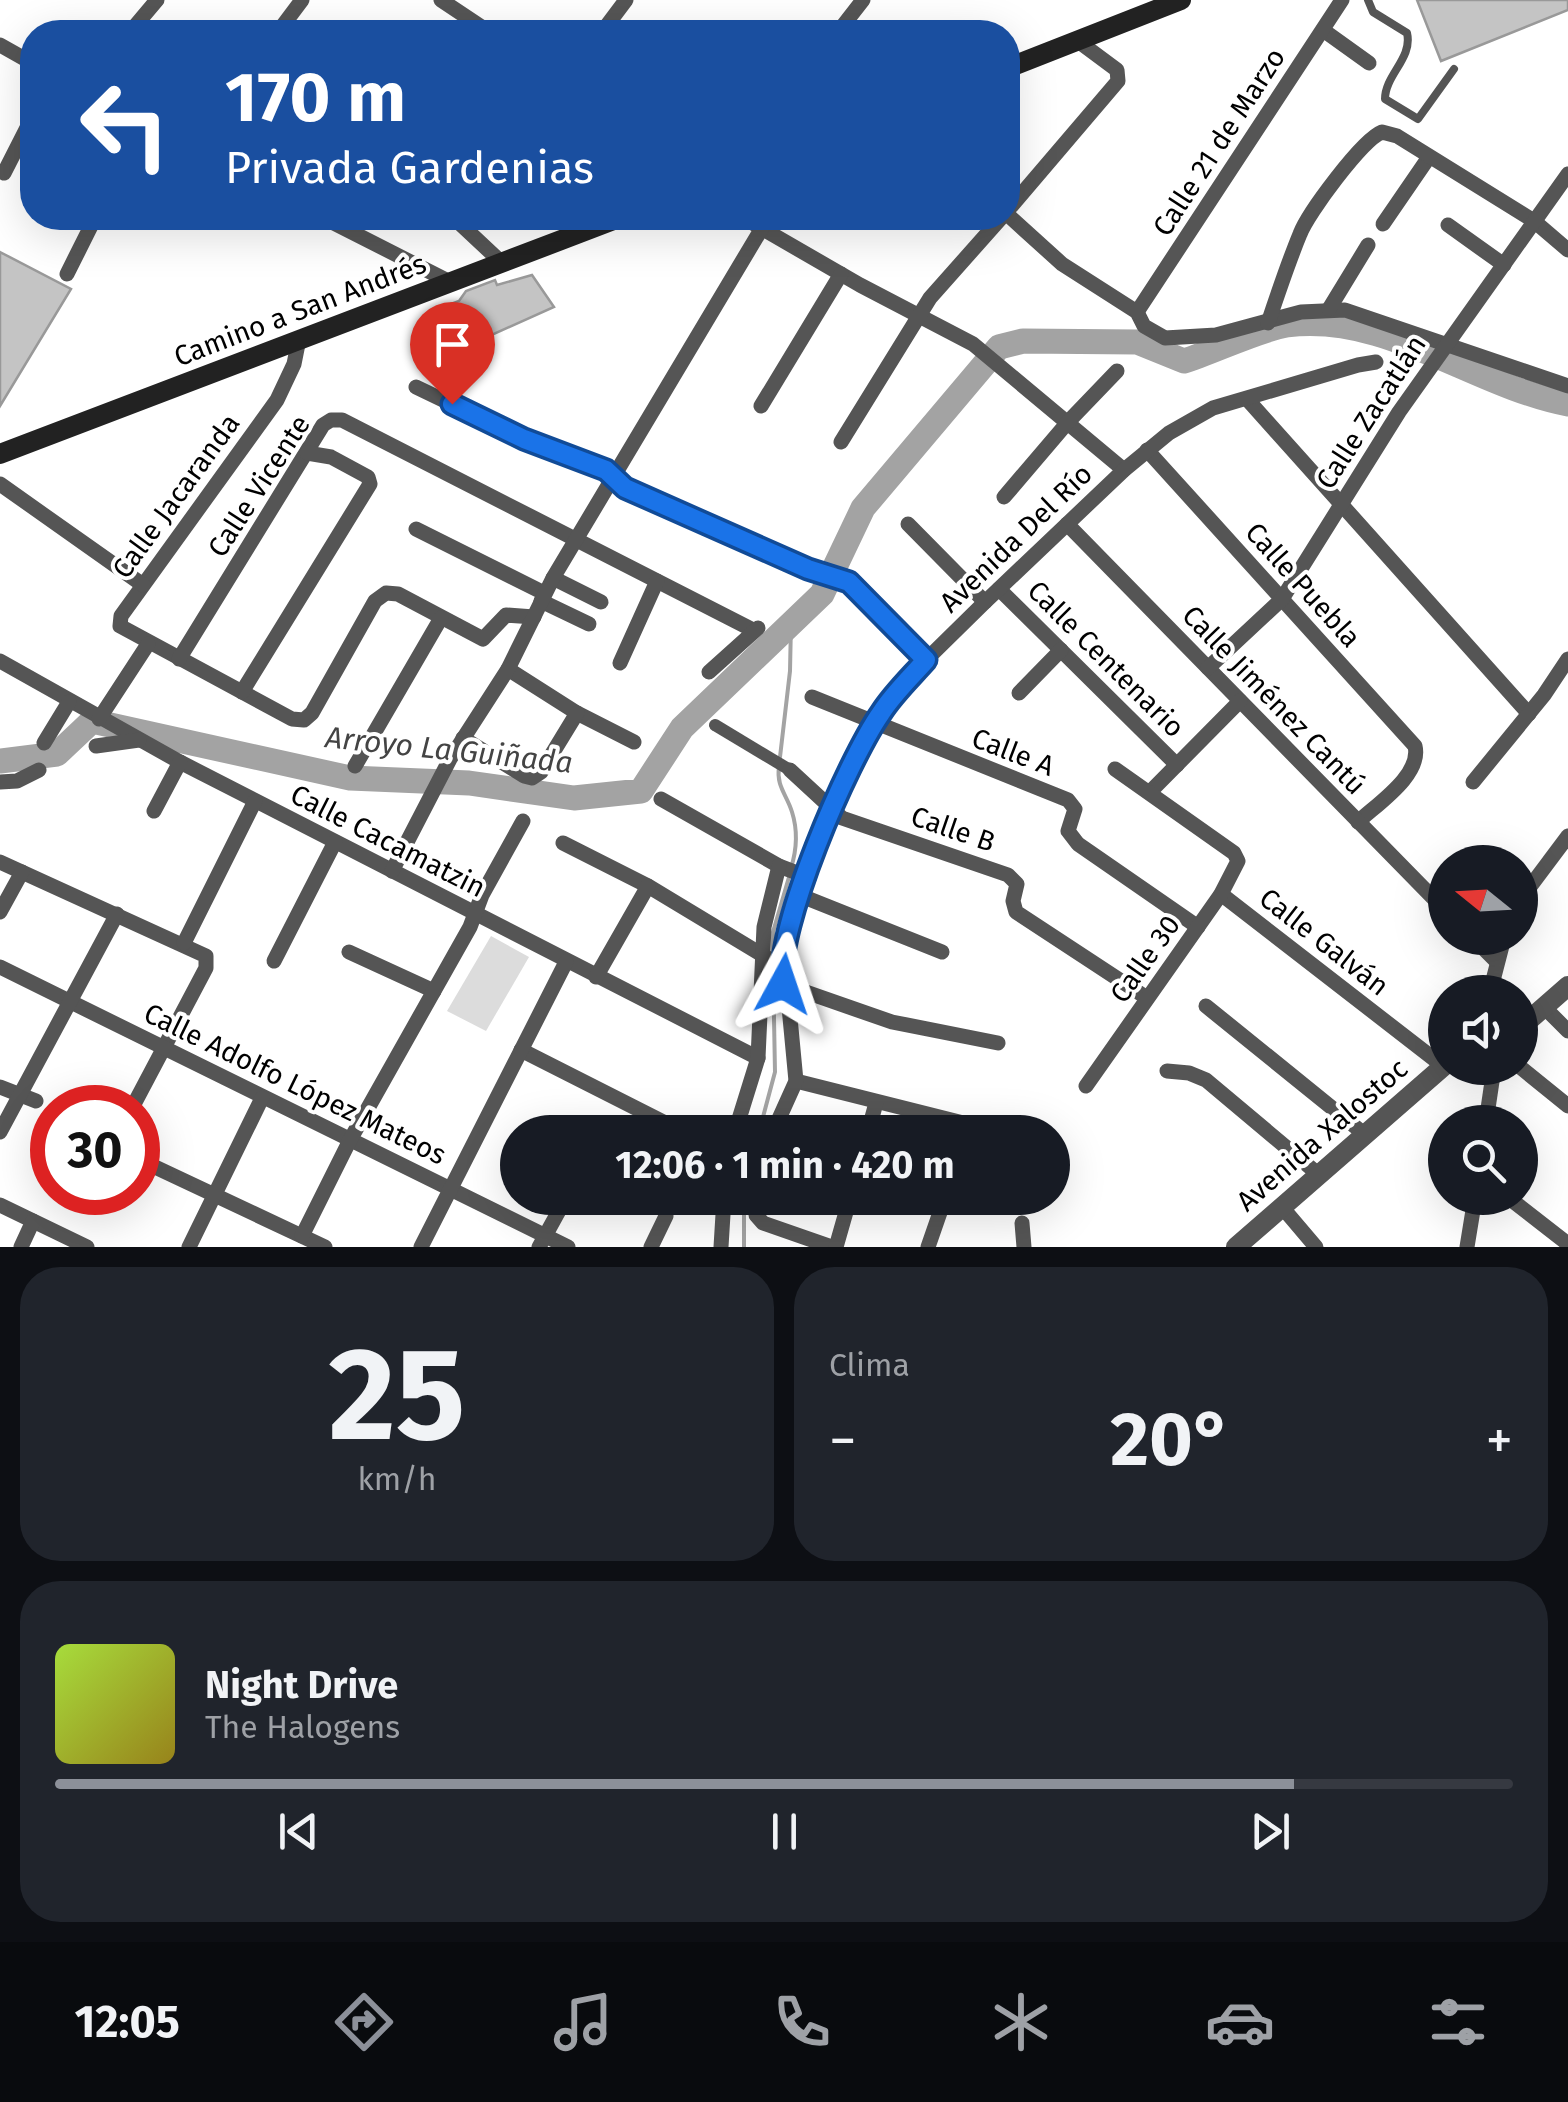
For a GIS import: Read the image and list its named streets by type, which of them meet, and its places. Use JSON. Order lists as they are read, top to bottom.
{
  "streets": {
    "main road": ["Camino a San Andrés"],
    "street": [
      "Calle 21 de Marzo",
      "Calle Zacatlán",
      "Calle Vicente",
      "Calle Jacaranda",
      "Avenida Del Río",
      "Calle Puebla",
      "Calle Centenario",
      "Calle Jiménez Cantú",
      "Calle A",
      "Calle B",
      "Calle Cacamatzin",
      "Calle Galván",
      "Calle 30",
      "Calle Adolfo López Mateos",
      "Avenida Xalostoc"
    ]
  },
  "crossings": [
    ["Camino a San Andrés", "Calle Jacaranda"],
    ["Calle Zacatlán", "Calle Puebla"],
    ["Calle Zacatlán", "Calle Jiménez Cantú"],
    ["Avenida Del Río", "Calle Puebla"],
    ["Avenida Del Río", "Calle Centenario"],
    ["Avenida Del Río", "Calle Jiménez Cantú"],
    ["Avenida Del Río", "Calle A"],
    ["Avenida Del Río", "Calle B"],
    ["Calle Puebla", "Calle Jiménez Cantú"],
    ["Calle A", "Calle 30"],
    ["Calle B", "Calle 30"],
    ["Calle Galván", "Calle 30"]
  ],
  "water": ["Arroyo La Guiñada"],
  "north": "left",
  "page": {
    "turn": ["170 m", "Privada Gardenias"],
    "limit": "30",
    "trip": "12:06 · 1 min · 420 m",
    "tile": [
      ["25", "km/h"],
      "Clima"
    ],
    "heat": ["−", "20°", "+"],
    "song": ["Night Drive", "The Halogens"],
    "tabs": "12:05"
  }
}
